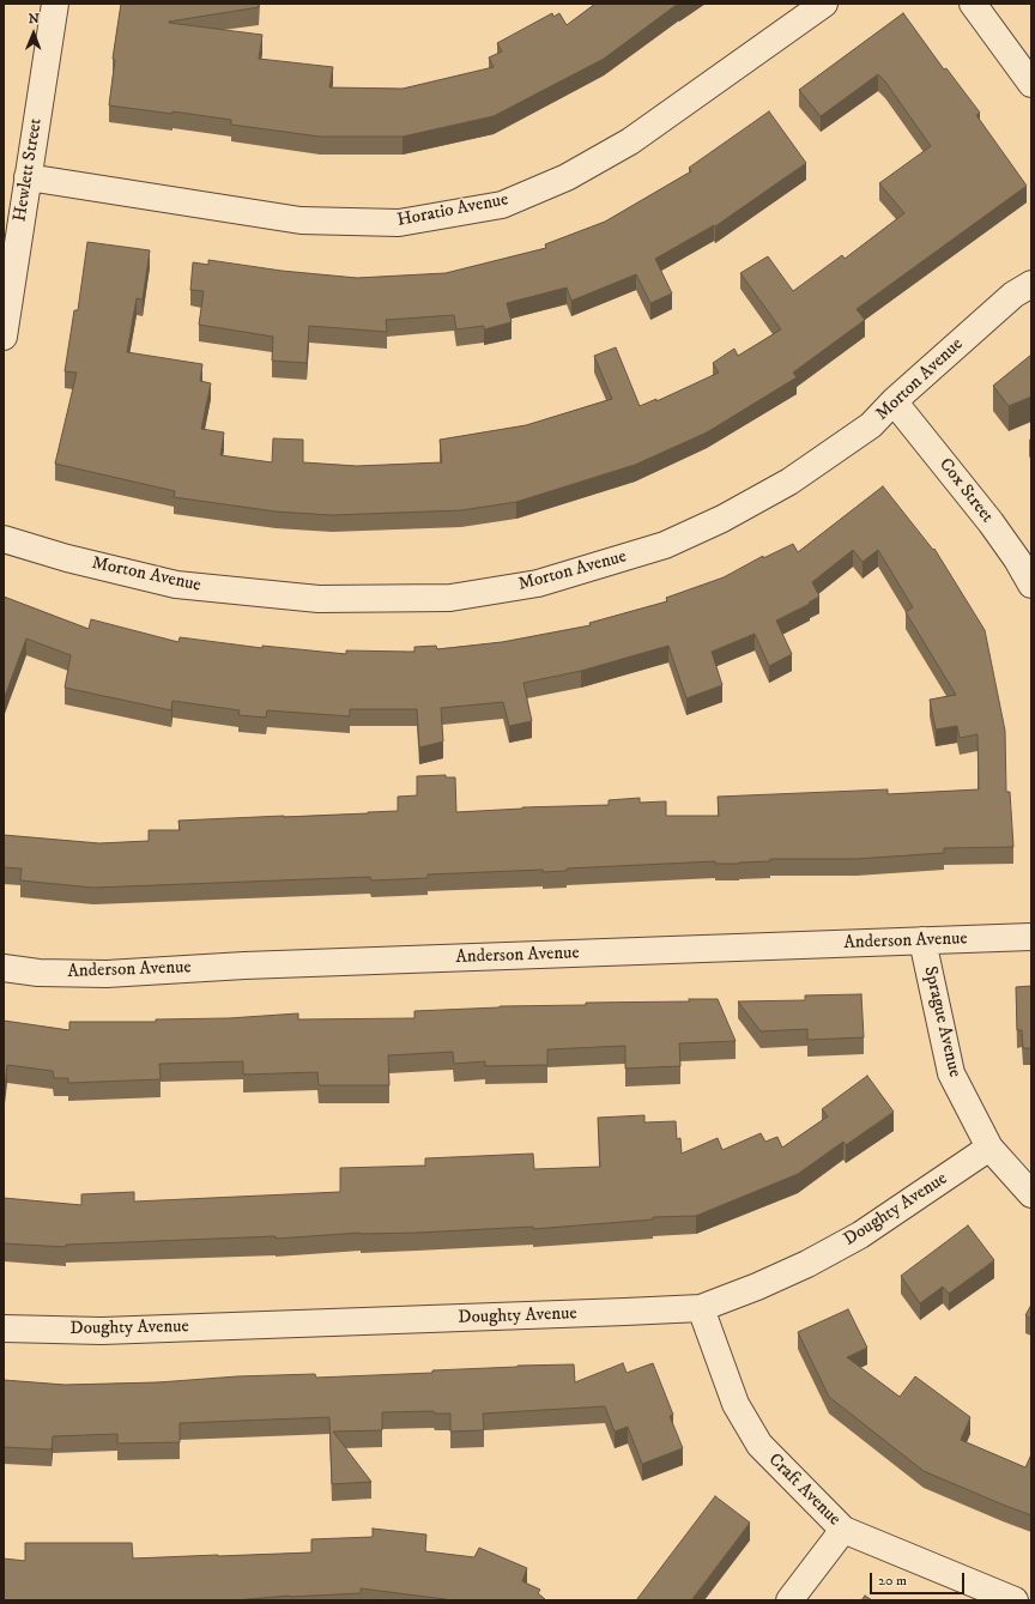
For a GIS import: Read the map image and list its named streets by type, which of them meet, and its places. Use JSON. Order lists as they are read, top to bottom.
{
  "streets": {
    "street": [
      "Hewlett Street",
      "Horatio Avenue",
      "Morton Avenue",
      "Cox Street",
      "Anderson Avenue",
      "Sprague Avenue",
      "Doughty Avenue",
      "Craft Avenue"
    ]
  },
  "crossings": [
    ["Hewlett Street", "Horatio Avenue"],
    ["Morton Avenue", "Cox Street"],
    ["Anderson Avenue", "Sprague Avenue"],
    ["Sprague Avenue", "Doughty Avenue"],
    ["Doughty Avenue", "Craft Avenue"]
  ],
  "scale_bar": "20 m",
  "north": "top"
}
